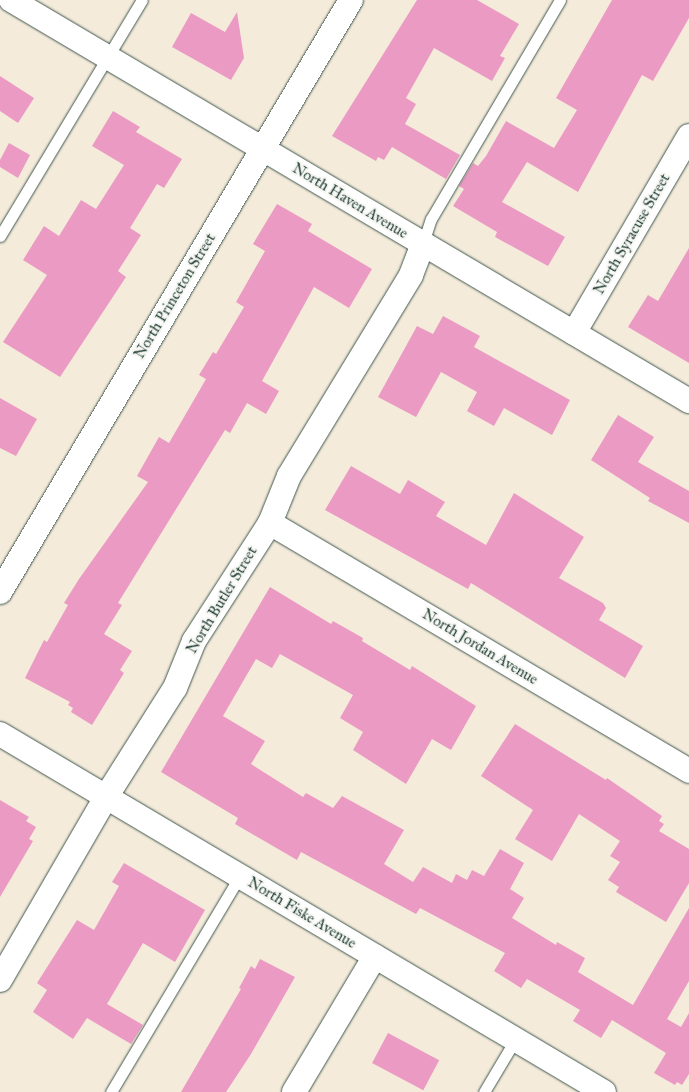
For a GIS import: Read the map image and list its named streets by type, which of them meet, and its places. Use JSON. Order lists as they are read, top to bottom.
{
  "streets": {
    "street": [
      "North Haven Avenue",
      "North Syracuse Street",
      "North Princeton Street",
      "North Butler Street",
      "North Jordan Avenue",
      "North Fiske Avenue"
    ]
  },
  "crossings": [
    ["North Haven Avenue", "North Syracuse Street"],
    ["North Haven Avenue", "North Princeton Street"],
    ["North Haven Avenue", "North Butler Street"],
    ["North Butler Street", "North Jordan Avenue"],
    ["North Butler Street", "North Fiske Avenue"]
  ]
}
